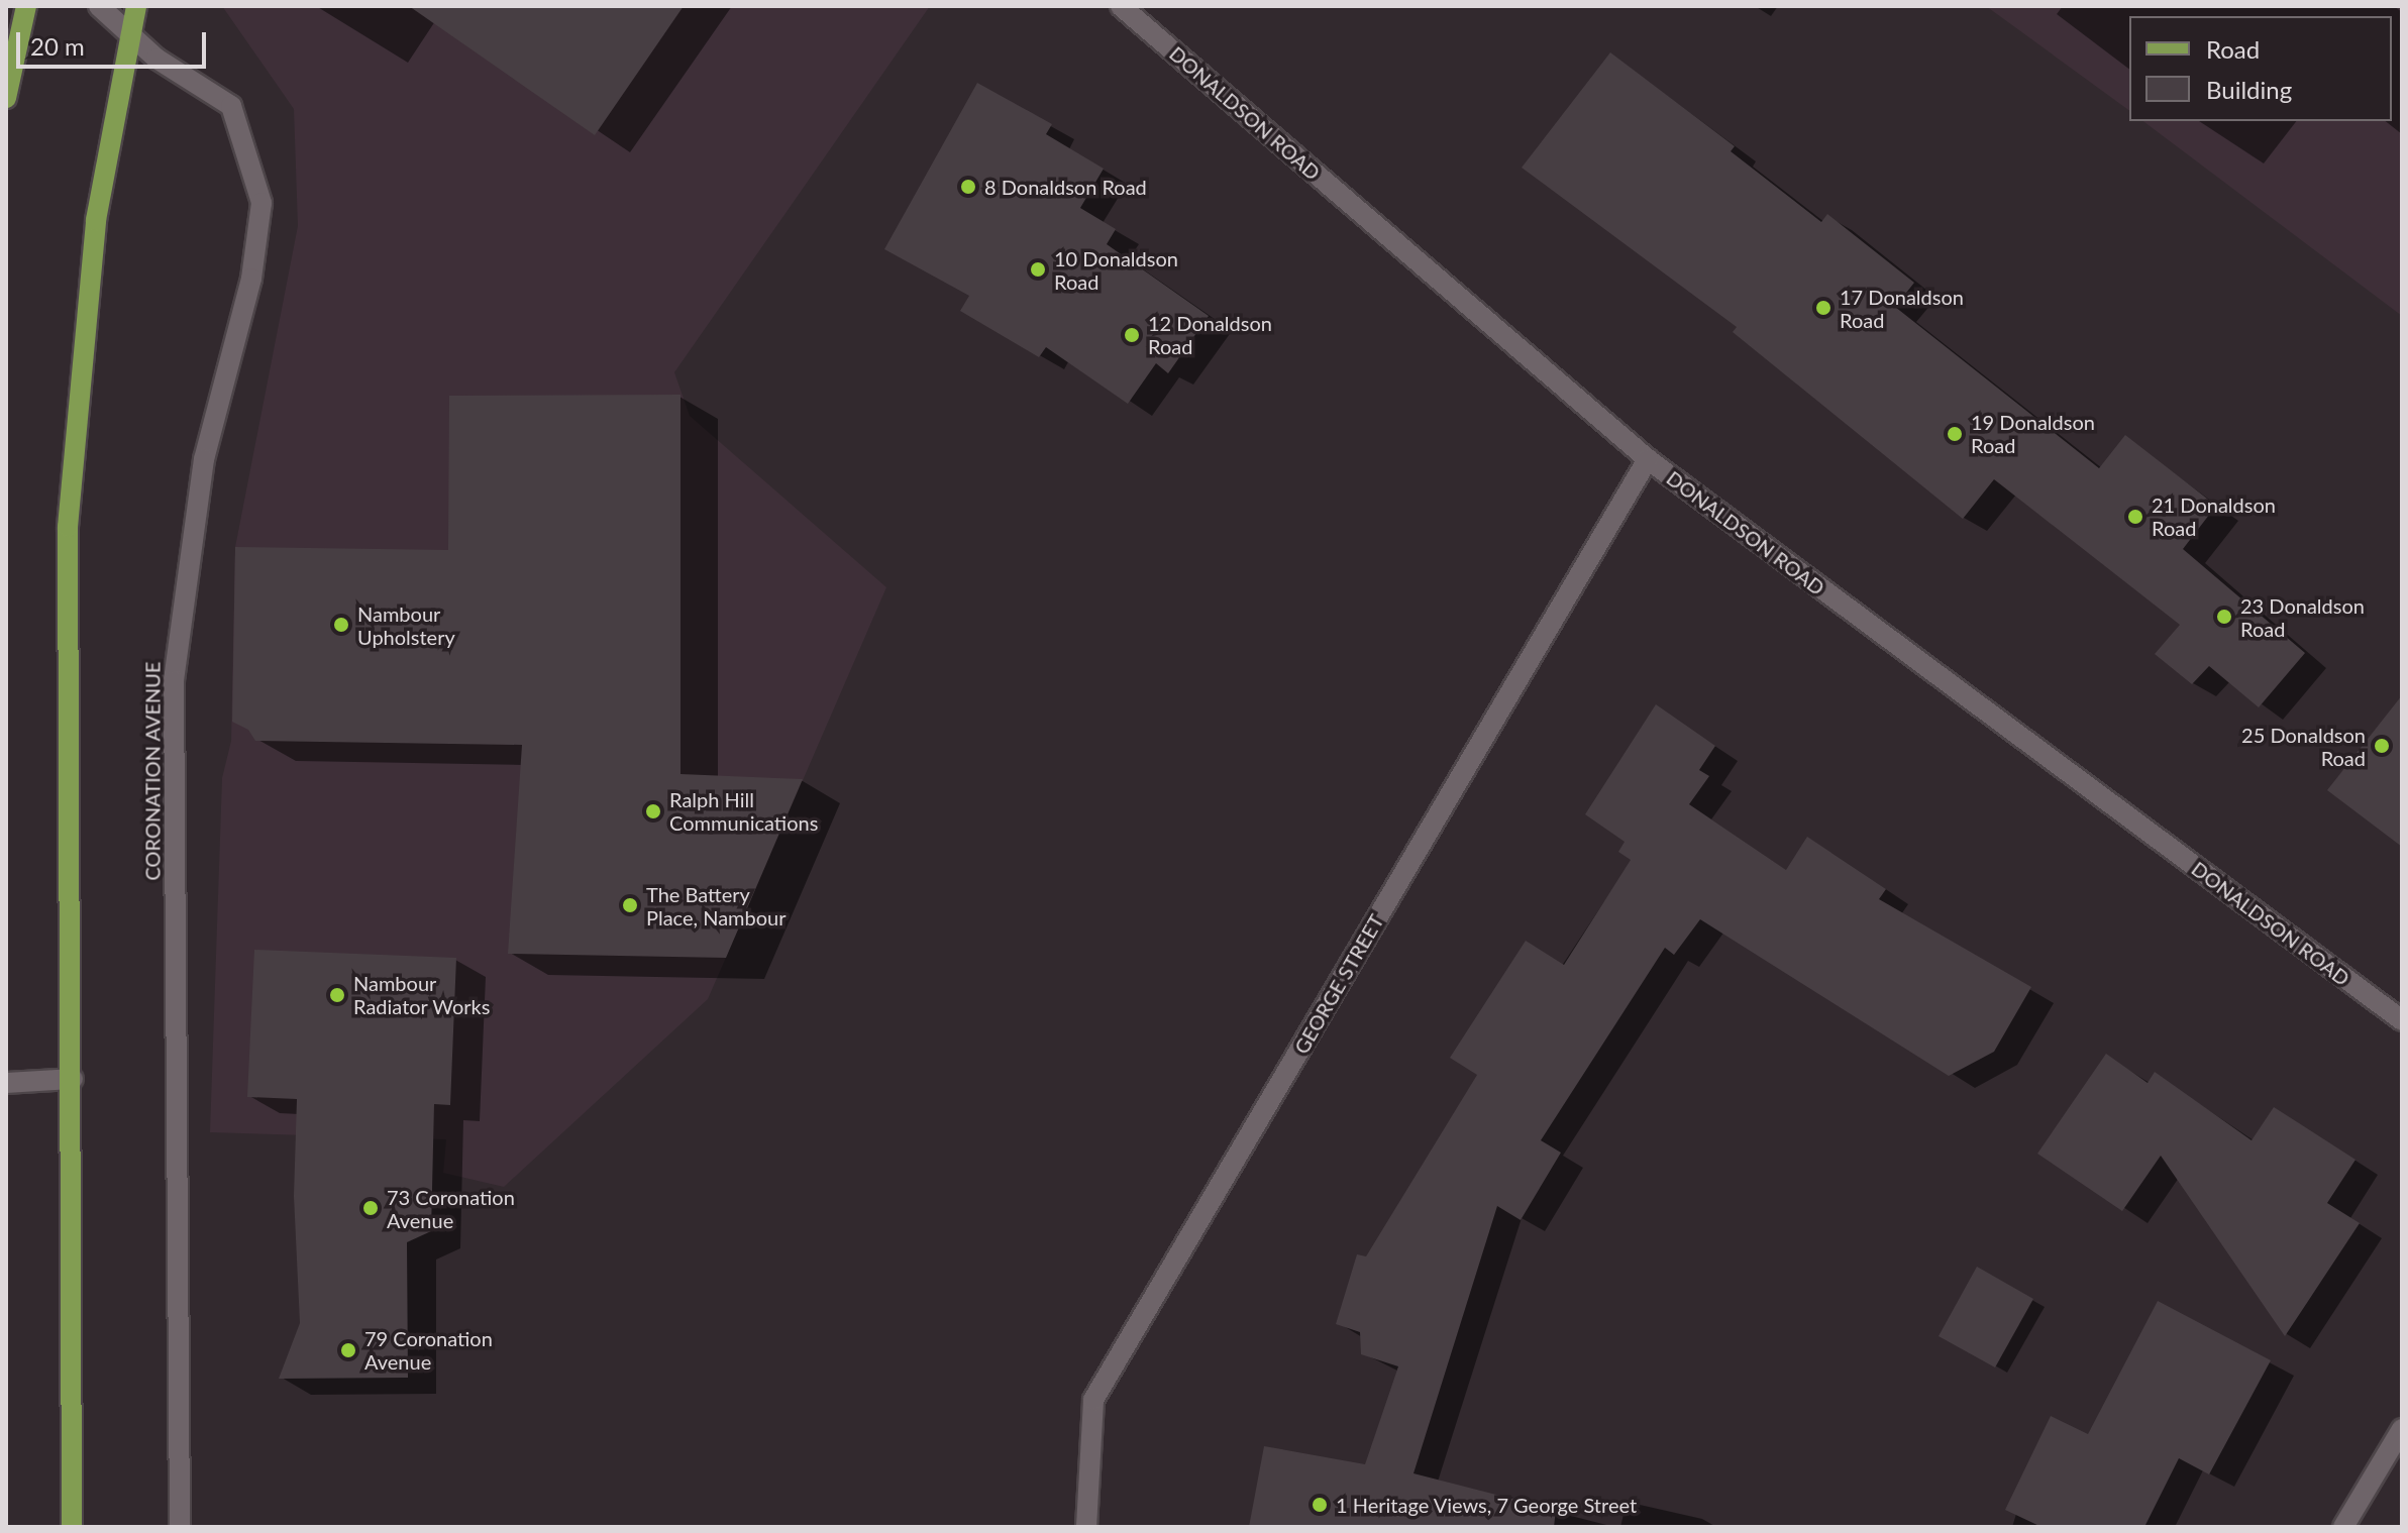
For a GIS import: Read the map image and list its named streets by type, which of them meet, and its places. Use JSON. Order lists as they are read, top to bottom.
{
  "streets": {
    "street": ["DONALDSON ROAD", "CORONATION AVENUE", "GEORGE STREET"]
  },
  "crossings": [
    ["DONALDSON ROAD", "GEORGE STREET"]
  ],
  "places": [
    "8 Donaldson Road",
    "10 Donaldson Road",
    "17 Donaldson Road",
    "12 Donaldson Road",
    "19 Donaldson Road",
    "21 Donaldson Road",
    "23 Donaldson Road",
    "Nambour Upholstery",
    "25 Donaldson Road",
    "Ralph Hill Communications",
    "The Battery Place, Nambour",
    "Nambour Radiator Works",
    "73 Coronation Avenue",
    "79 Coronation Avenue",
    "1 Heritage Views, 7 George Street"
  ],
  "legend": ["Road", "Building"],
  "scale_bar": "20 m"
}
